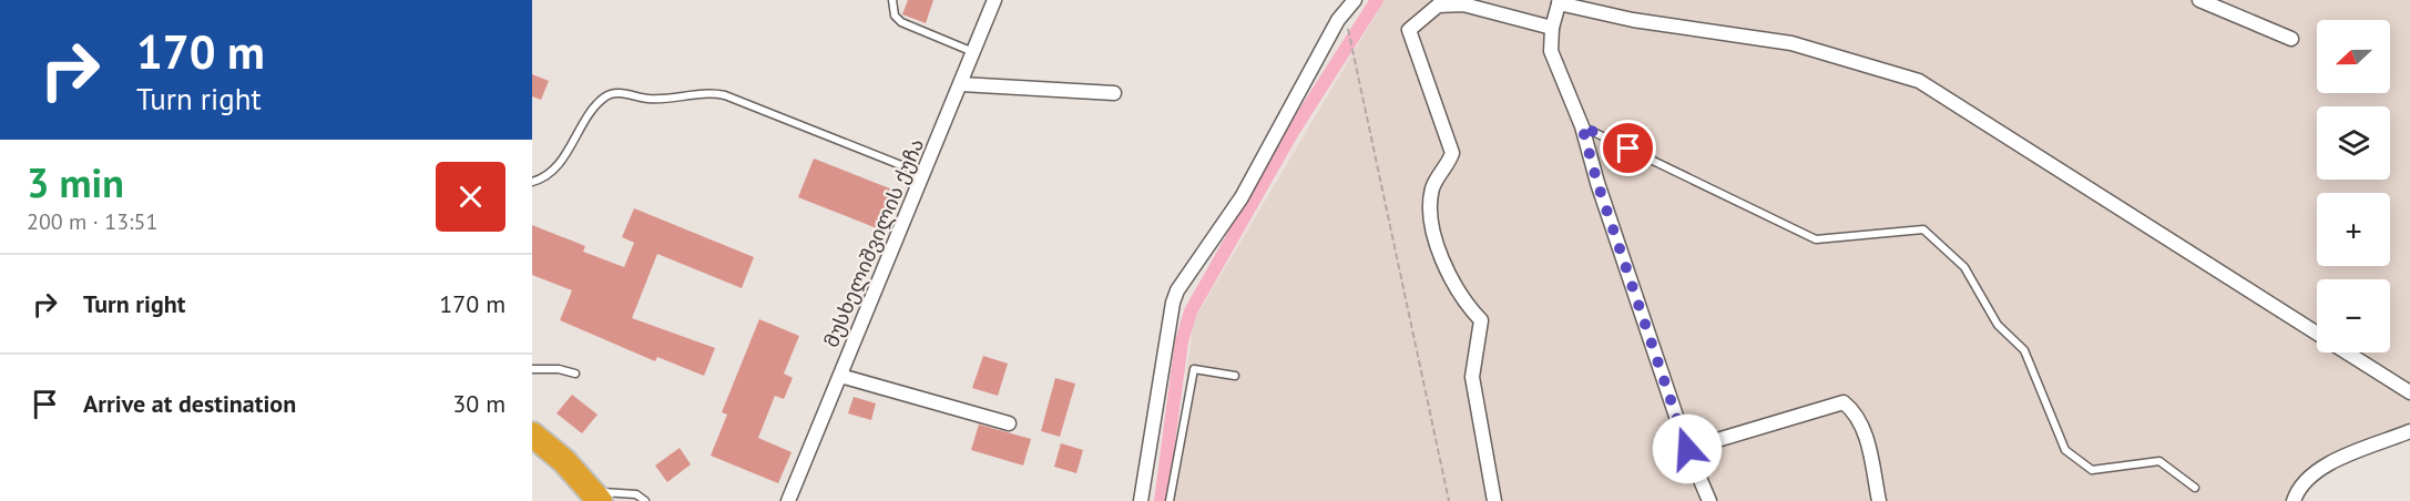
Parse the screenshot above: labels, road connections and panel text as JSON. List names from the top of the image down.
{
  "streets": {
    "street": ["მუსხელიშვილის ქუჩა"]
  },
  "north": "left",
  "page": {
    "turn": ["170 m", "Turn right"],
    "map_buttons": ["+", "−"],
    "heading": ["3 min", "200 m · 13:51"],
    "list": [
      {
        "name": "Turn right",
        "value": "170 m"
      },
      {
        "name": "Arrive at destination",
        "value": "30 m"
      }
    ]
  }
}
